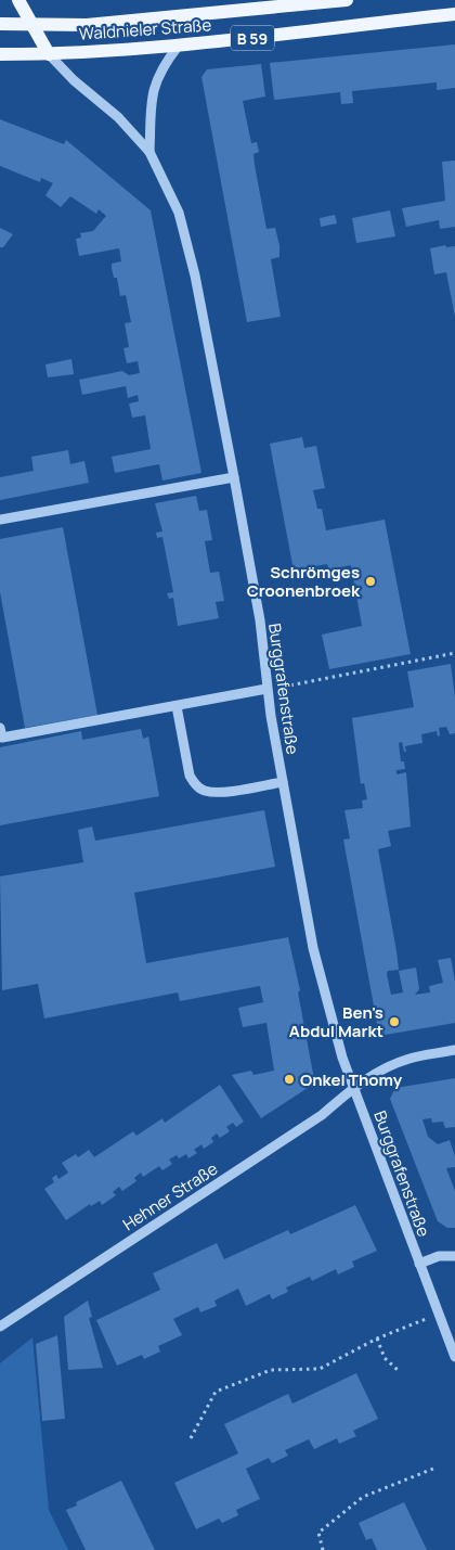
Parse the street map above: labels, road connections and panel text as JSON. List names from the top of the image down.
{
  "streets": {
    "main road": ["Waldnieler Straße", "B 59"],
    "street": ["Burggrafenstraße", "Hehner Straße"]
  },
  "crossings": [
    ["Waldnieler Straße", "Burggrafenstraße"],
    ["Burggrafenstraße", "Hehner Straße"]
  ],
  "places": ["Schrömges Croonenbroek", "Ben's Abdul Markt", "Onkel Thomy"]
}
